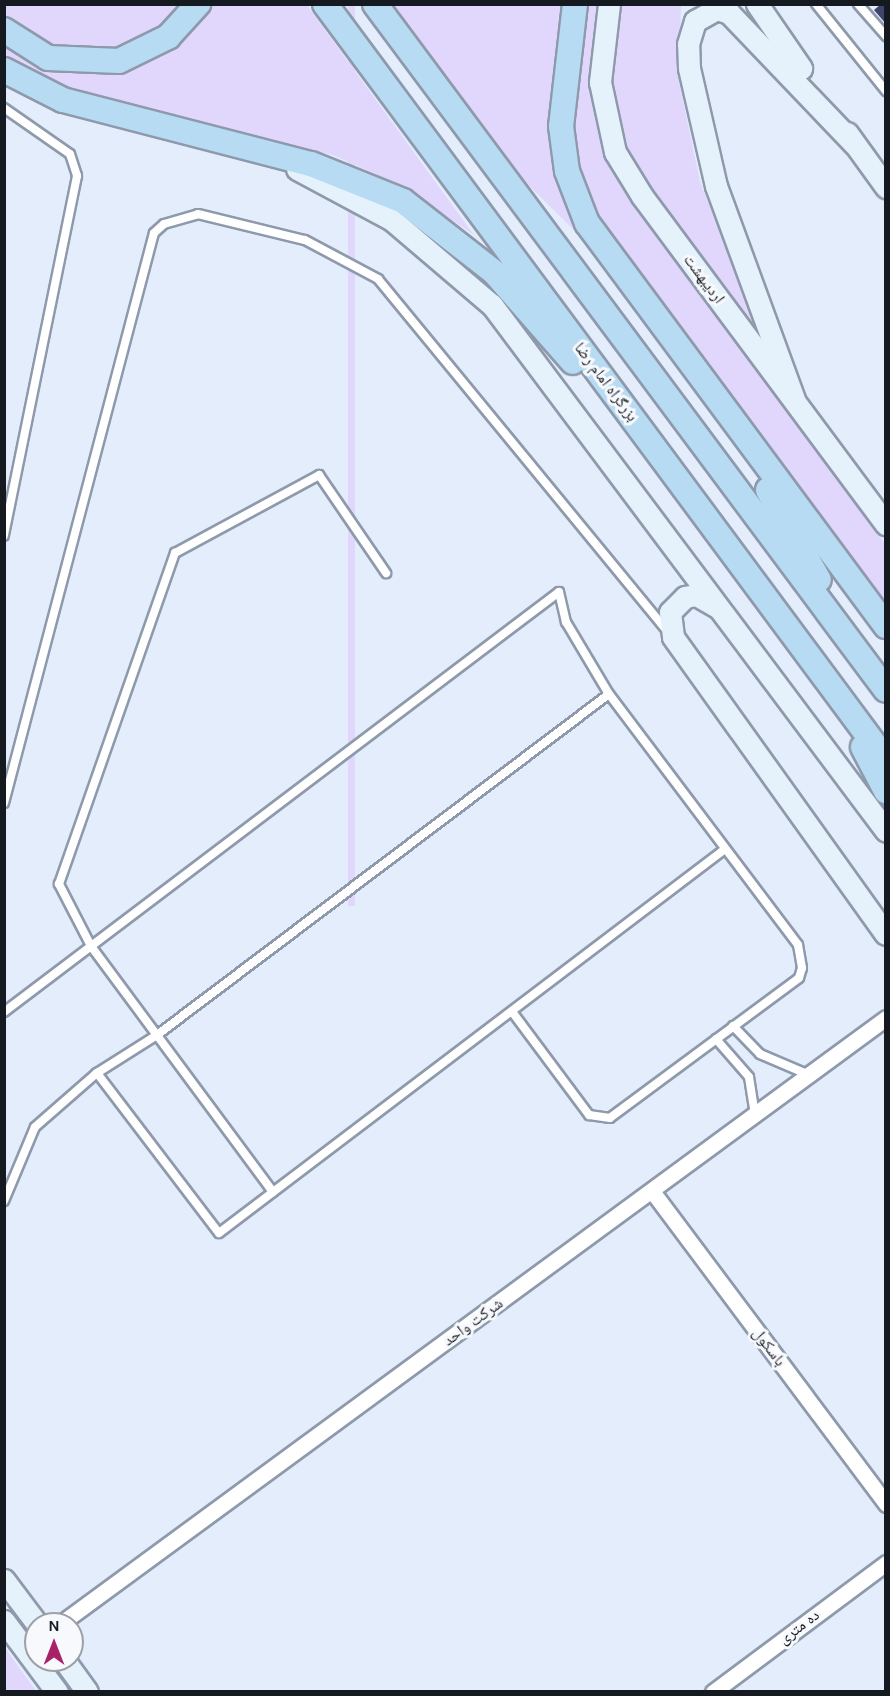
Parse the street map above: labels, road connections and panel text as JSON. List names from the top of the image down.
{
  "streets": {
    "highway": ["بزرگراه امام رضا"],
    "main road": ["اردیبهشت"],
    "street": ["شرکت واحد", "باسکول", "ده متری"]
  },
  "crossings": [
    ["شرکت واحد", "باسکول"]
  ],
  "north": "top"
}
